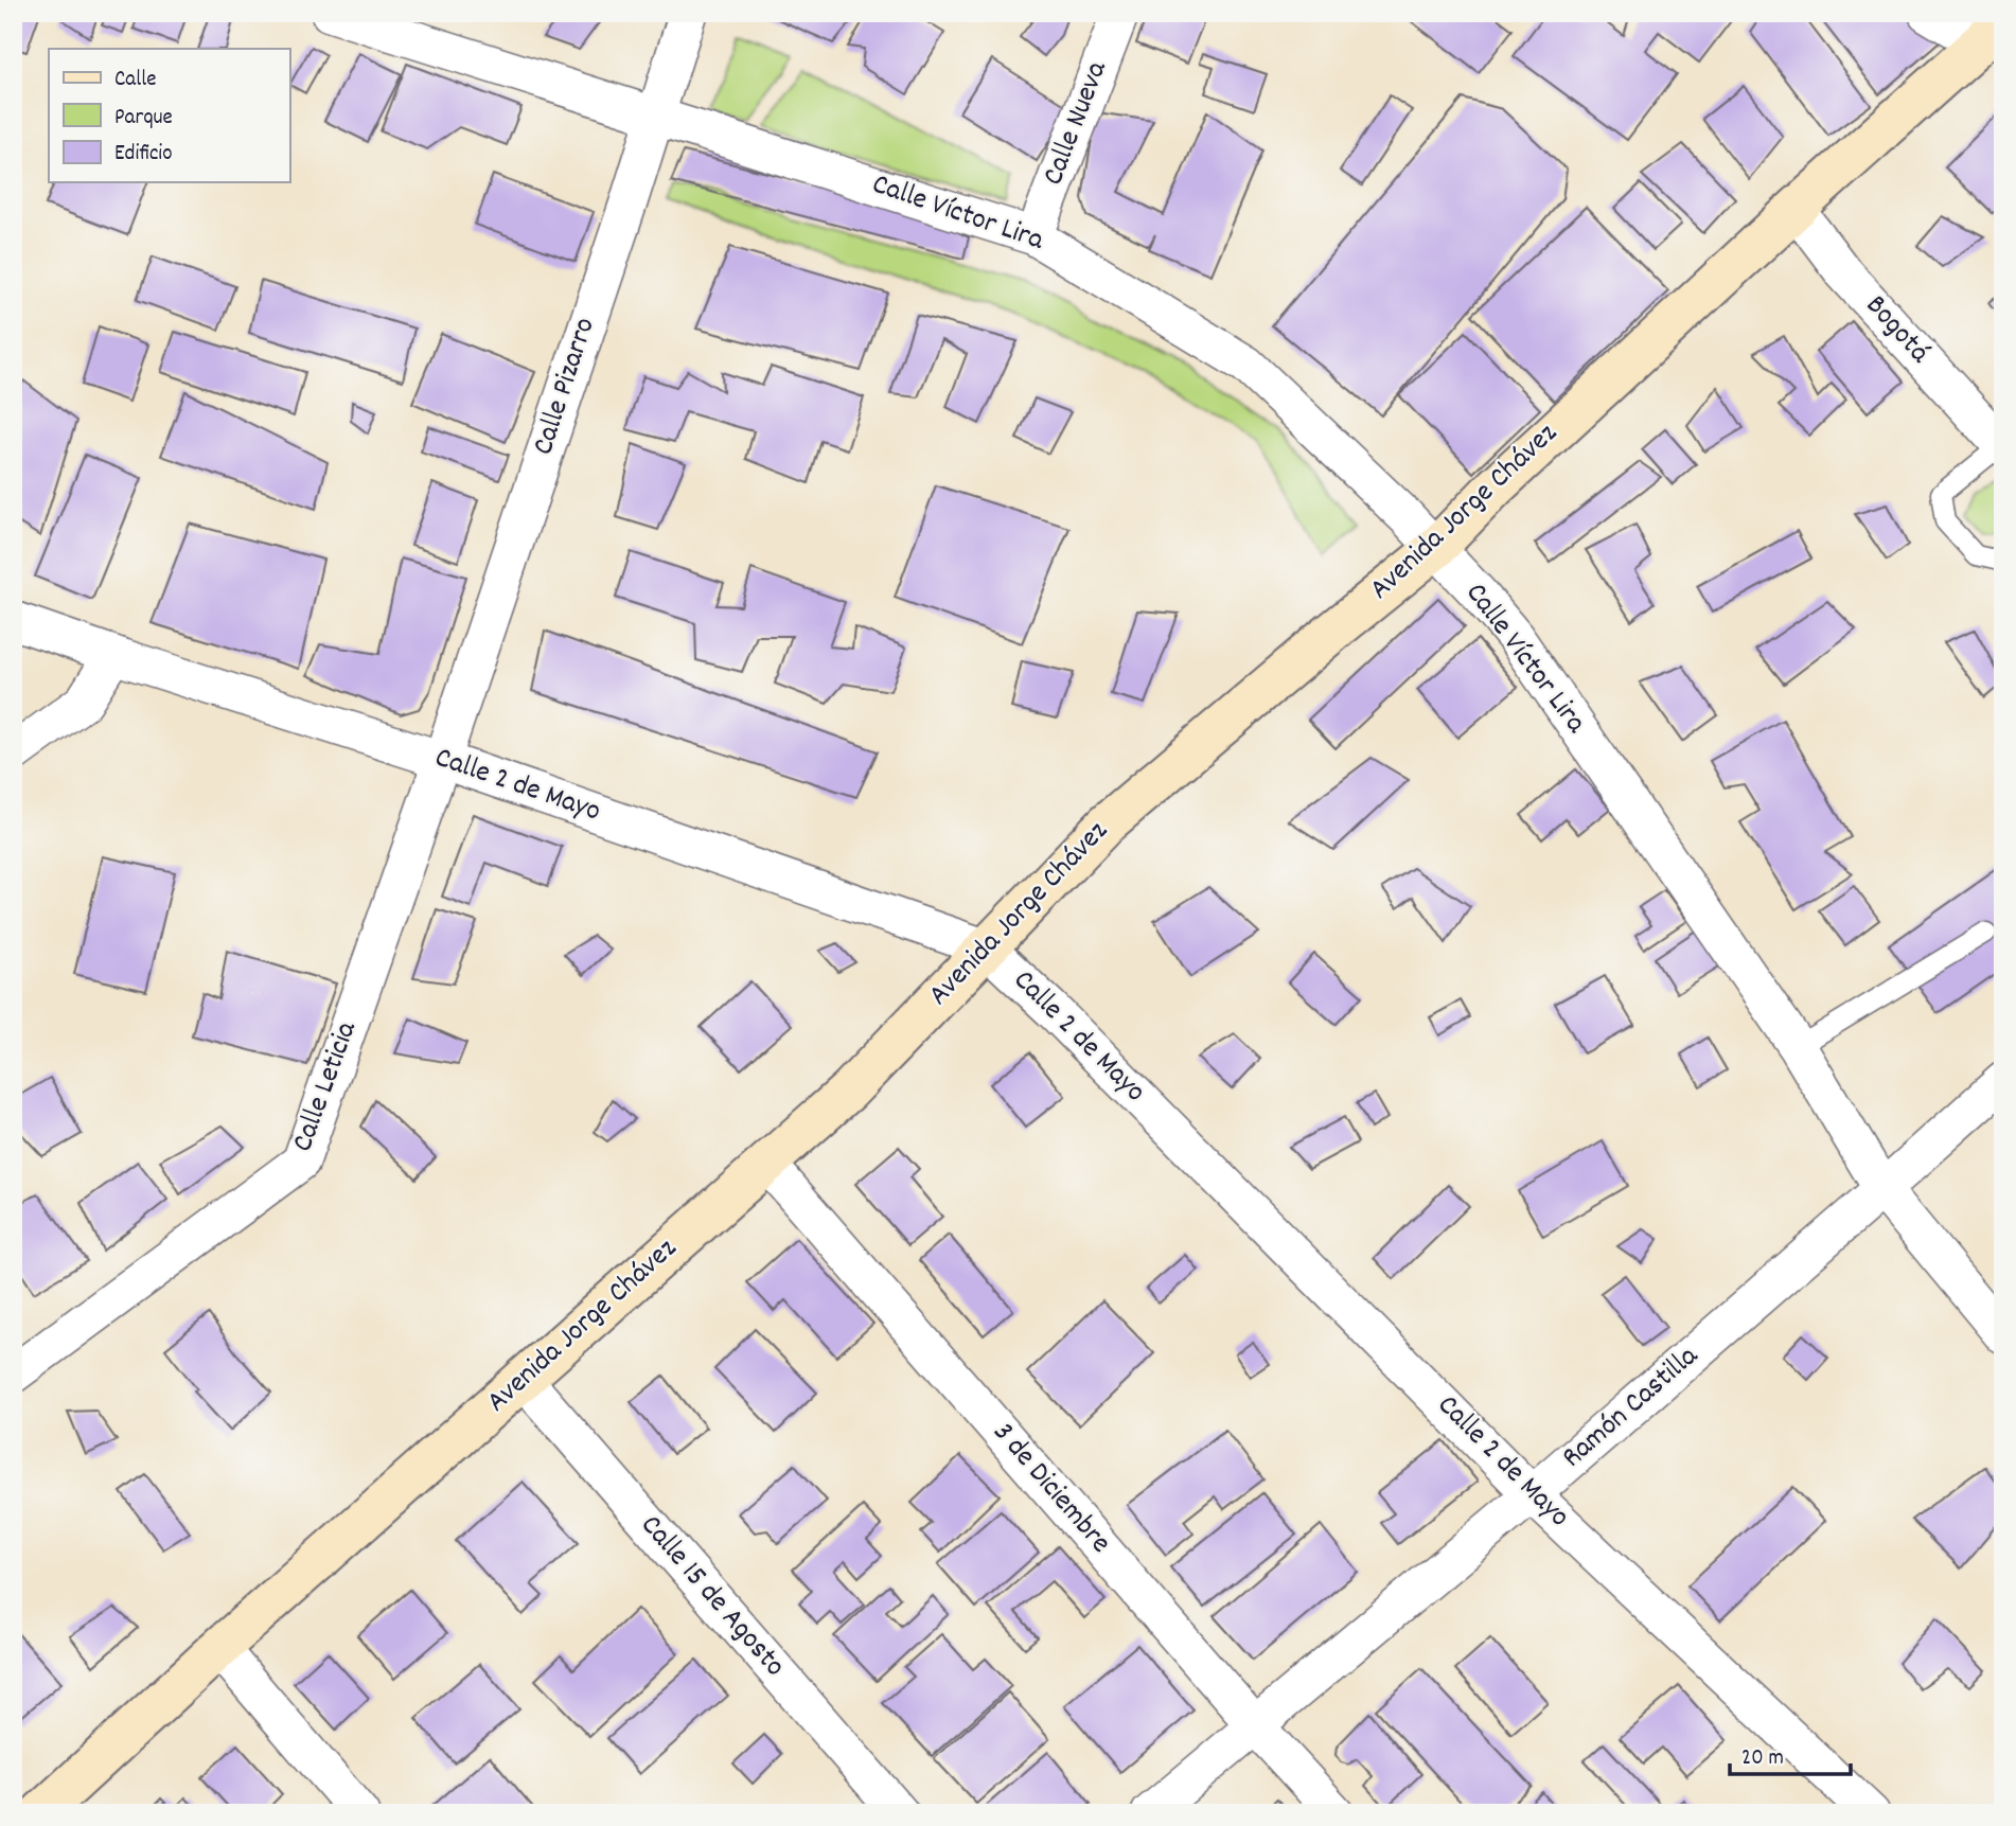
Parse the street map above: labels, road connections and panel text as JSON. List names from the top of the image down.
{
  "streets": {
    "main road": ["Avenida Jorge Chávez"],
    "street": [
      "Calle Nueva",
      "Calle Víctor Lira",
      "Bogotá",
      "Calle Pizarro",
      "Calle 2 de Mayo",
      "Calle Leticia",
      "Ramón Castilla",
      "3 de Diciembre",
      "Calle 15 de Agosto"
    ]
  },
  "crossings": [
    ["Calle Nueva", "Calle Víctor Lira"],
    ["Calle Víctor Lira", "Calle Pizarro"],
    ["Calle Víctor Lira", "Avenida Jorge Chávez"],
    ["Calle Víctor Lira", "Ramón Castilla"],
    ["Bogotá", "Avenida Jorge Chávez"],
    ["Calle Pizarro", "Calle 2 de Mayo"],
    ["Calle Pizarro", "Calle Leticia"],
    ["Avenida Jorge Chávez", "Calle 2 de Mayo"],
    ["Avenida Jorge Chávez", "3 de Diciembre"],
    ["Avenida Jorge Chávez", "Calle 15 de Agosto"],
    ["Calle 2 de Mayo", "Calle Leticia"],
    ["Calle 2 de Mayo", "Ramón Castilla"],
    ["Ramón Castilla", "3 de Diciembre"]
  ],
  "legend": ["Calle", "Parque", "Edificio"],
  "scale_bar": "20 m"
}
